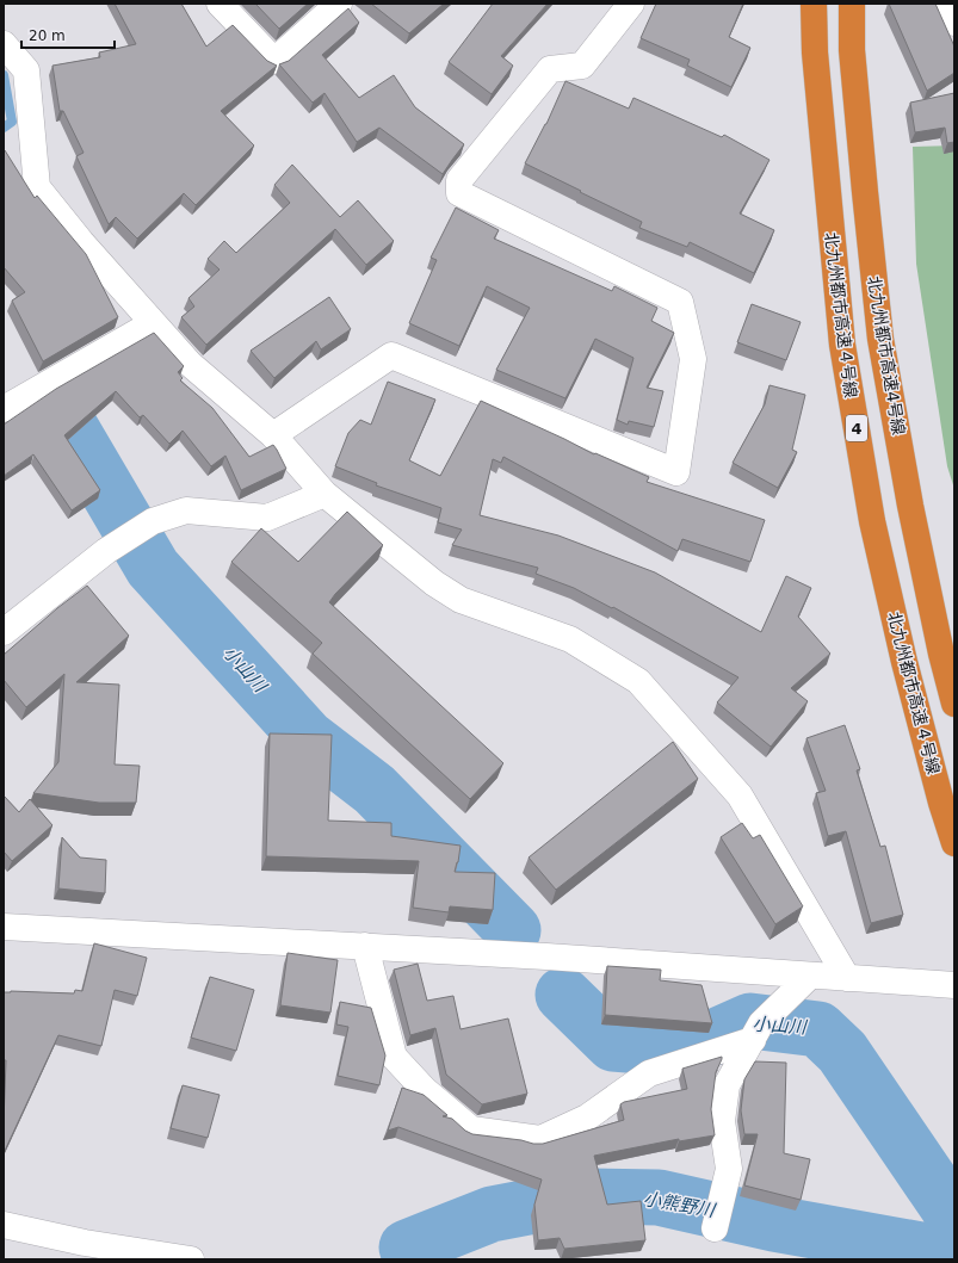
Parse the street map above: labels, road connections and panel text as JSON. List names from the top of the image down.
{
  "streets": {
    "highway": ["北九州都市高速４号線", "北九州都市高速4号線", "4"]
  },
  "water": ["小山川", "小熊野川"],
  "scale_bar": "20 m"
}
